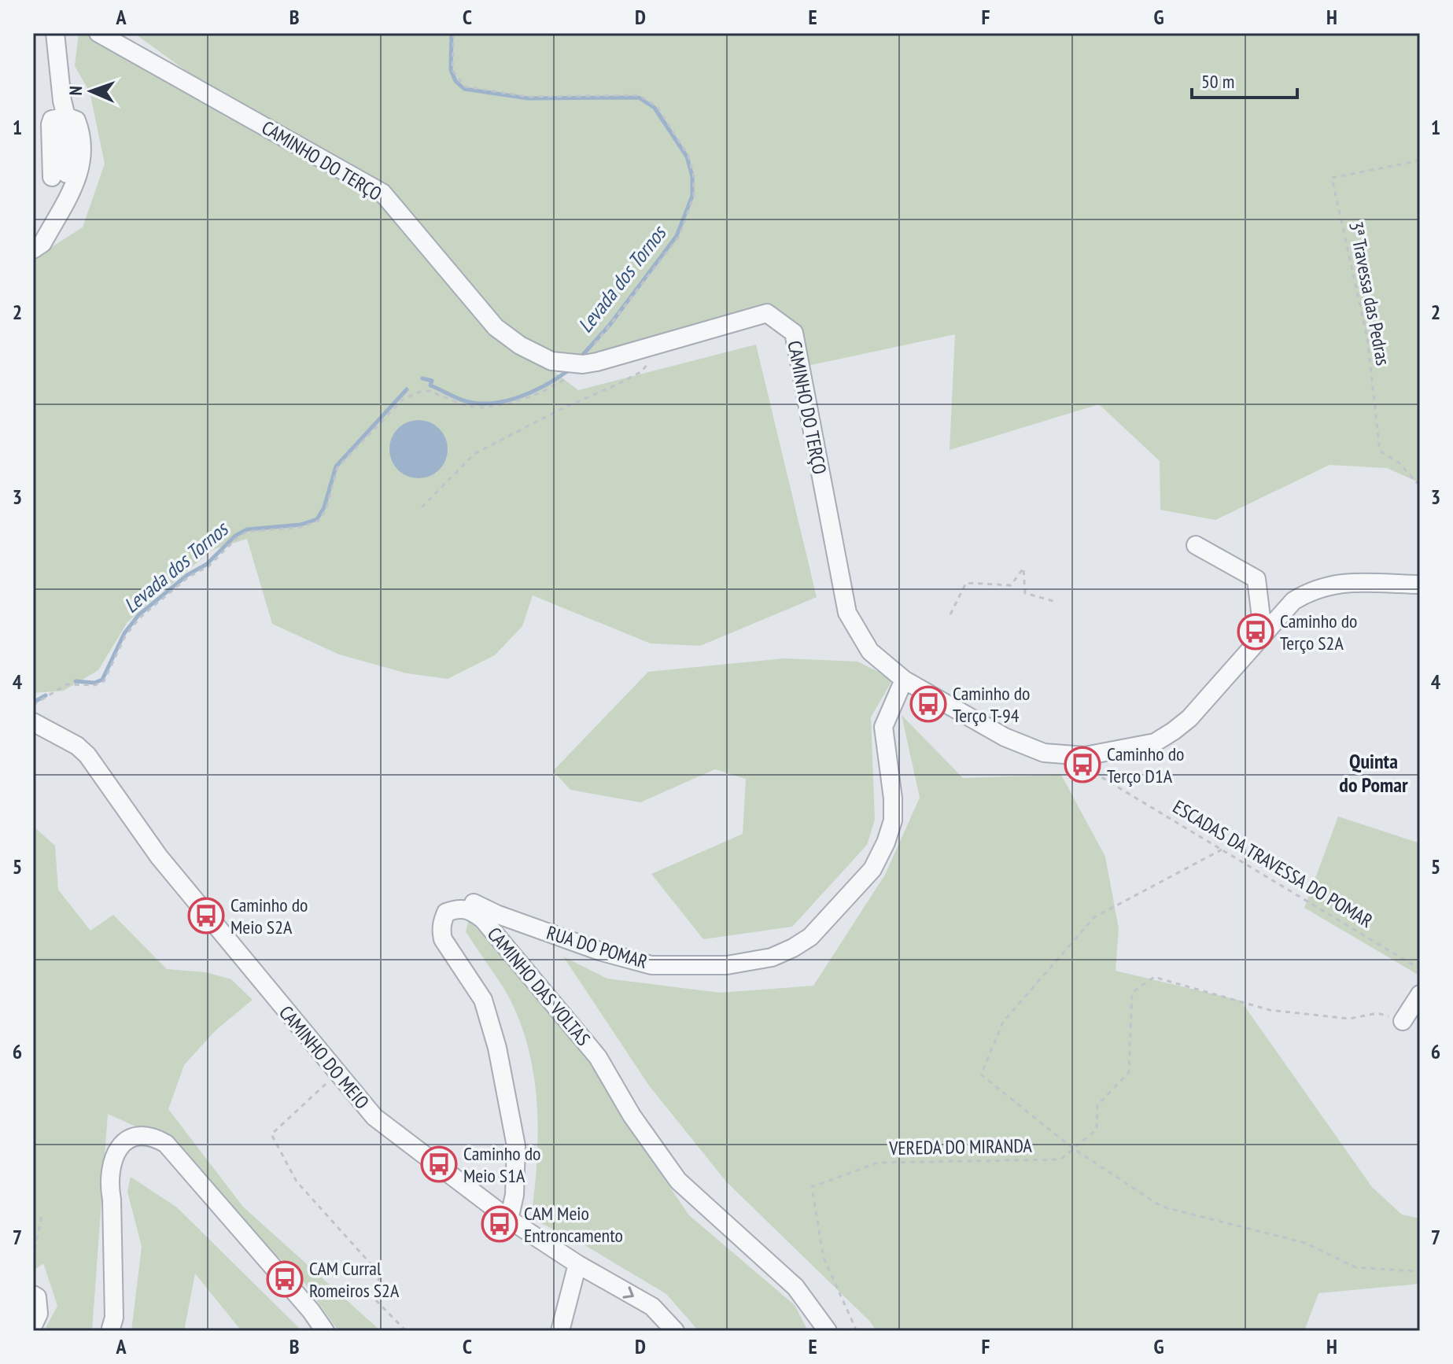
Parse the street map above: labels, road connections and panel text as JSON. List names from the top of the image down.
{
  "streets": {
    "street": [
      "CAMINHO DO TERÇO",
      "RUA DO POMAR",
      "CAMINHO DAS VOLTAS",
      "CAMINHO DO MEIO"
    ],
    "path": ["3ª Travessa das Pedras", "ESCADAS DA TRAVESSA DO POMAR", "VEREDA DO MIRANDA"]
  },
  "crossings": [
    ["CAMINHO DO TERÇO", "ESCADAS DA TRAVESSA DO POMAR"],
    ["CAMINHO DO TERÇO", "RUA DO POMAR"],
    ["ESCADAS DA TRAVESSA DO POMAR", "VEREDA DO MIRANDA"],
    ["RUA DO POMAR", "CAMINHO DAS VOLTAS"]
  ],
  "districts": ["Quinta do Pomar"],
  "water": ["Levada dos Tornos"],
  "places": {
    "bus stop": [
      "Caminho do Terço S2A",
      "Caminho do Terço T-94",
      "Caminho do Terço D1A",
      "Caminho do Meio S2A",
      "Caminho do Meio S1A",
      "CAM Meio Entroncamento",
      "CAM Curral Romeiros S2A"
    ]
  },
  "scale_bar": "50 m",
  "north": "left",
  "grid": {
    "columns": [
      "A",
      "B",
      "C",
      "D",
      "E",
      "F",
      "G",
      "H"
    ],
    "rows": [
      "1",
      "2",
      "3",
      "4",
      "5",
      "6",
      "7"
    ]
  }
}
